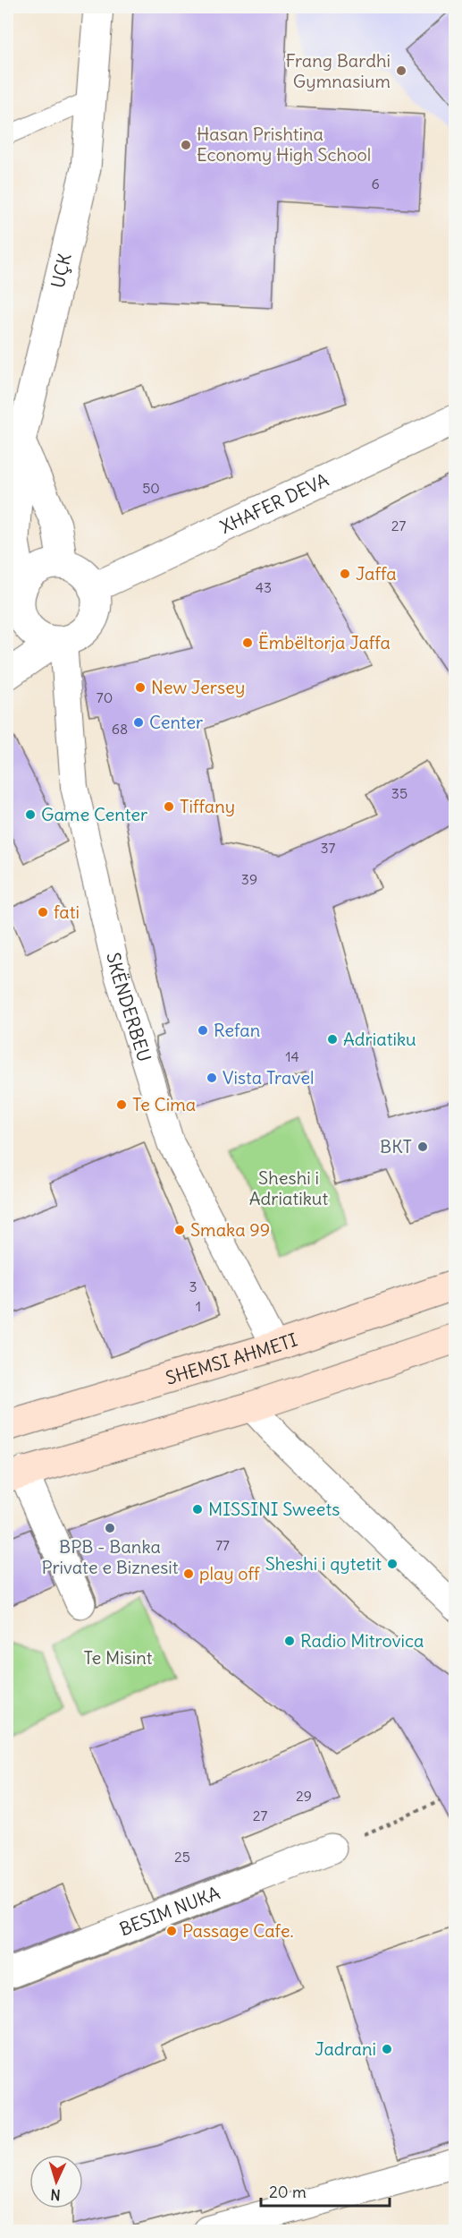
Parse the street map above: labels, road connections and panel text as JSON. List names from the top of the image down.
{
  "streets": {
    "main road": ["SHEMSI AHMETI"],
    "street": [
      "UÇK",
      "XHAFER DEVA",
      "SKËNDERBEU",
      "BESIM NUKA"
    ]
  },
  "crossings": [
    ["UÇK", "XHAFER DEVA"],
    ["UÇK", "SKËNDERBEU"],
    ["XHAFER DEVA", "SKËNDERBEU"],
    ["SKËNDERBEU", "SHEMSI AHMETI"]
  ],
  "parks": ["Sheshi i Adriatikut", "Te Misint"],
  "places": [
    "Frang Bardhi Gymnasium",
    "Hasan Prishtina Economy High School",
    "Jaffa",
    "Ëmbëltorja Jaffa",
    "New Jersey",
    "Center",
    "Tiffany",
    "Game Center",
    "fati",
    "Refan",
    "Adriatiku",
    "Vista Travel",
    "Te Cima",
    "BKT",
    "Smaka 99",
    "MISSINI Sweets",
    "BPB - Banka Private e Biznesit",
    "Sheshi i qytetit",
    "play off",
    "Radio Mitrovica",
    "Passage Cafe.",
    "Jadrani"
  ],
  "house_numbers": [
    "6",
    "50",
    "27",
    "43",
    "70",
    "68",
    "35",
    "37",
    "39",
    "14",
    "3",
    "1",
    "77",
    "29",
    "27",
    "25"
  ],
  "scale_bar": "20 m",
  "north": "bottom"
}
